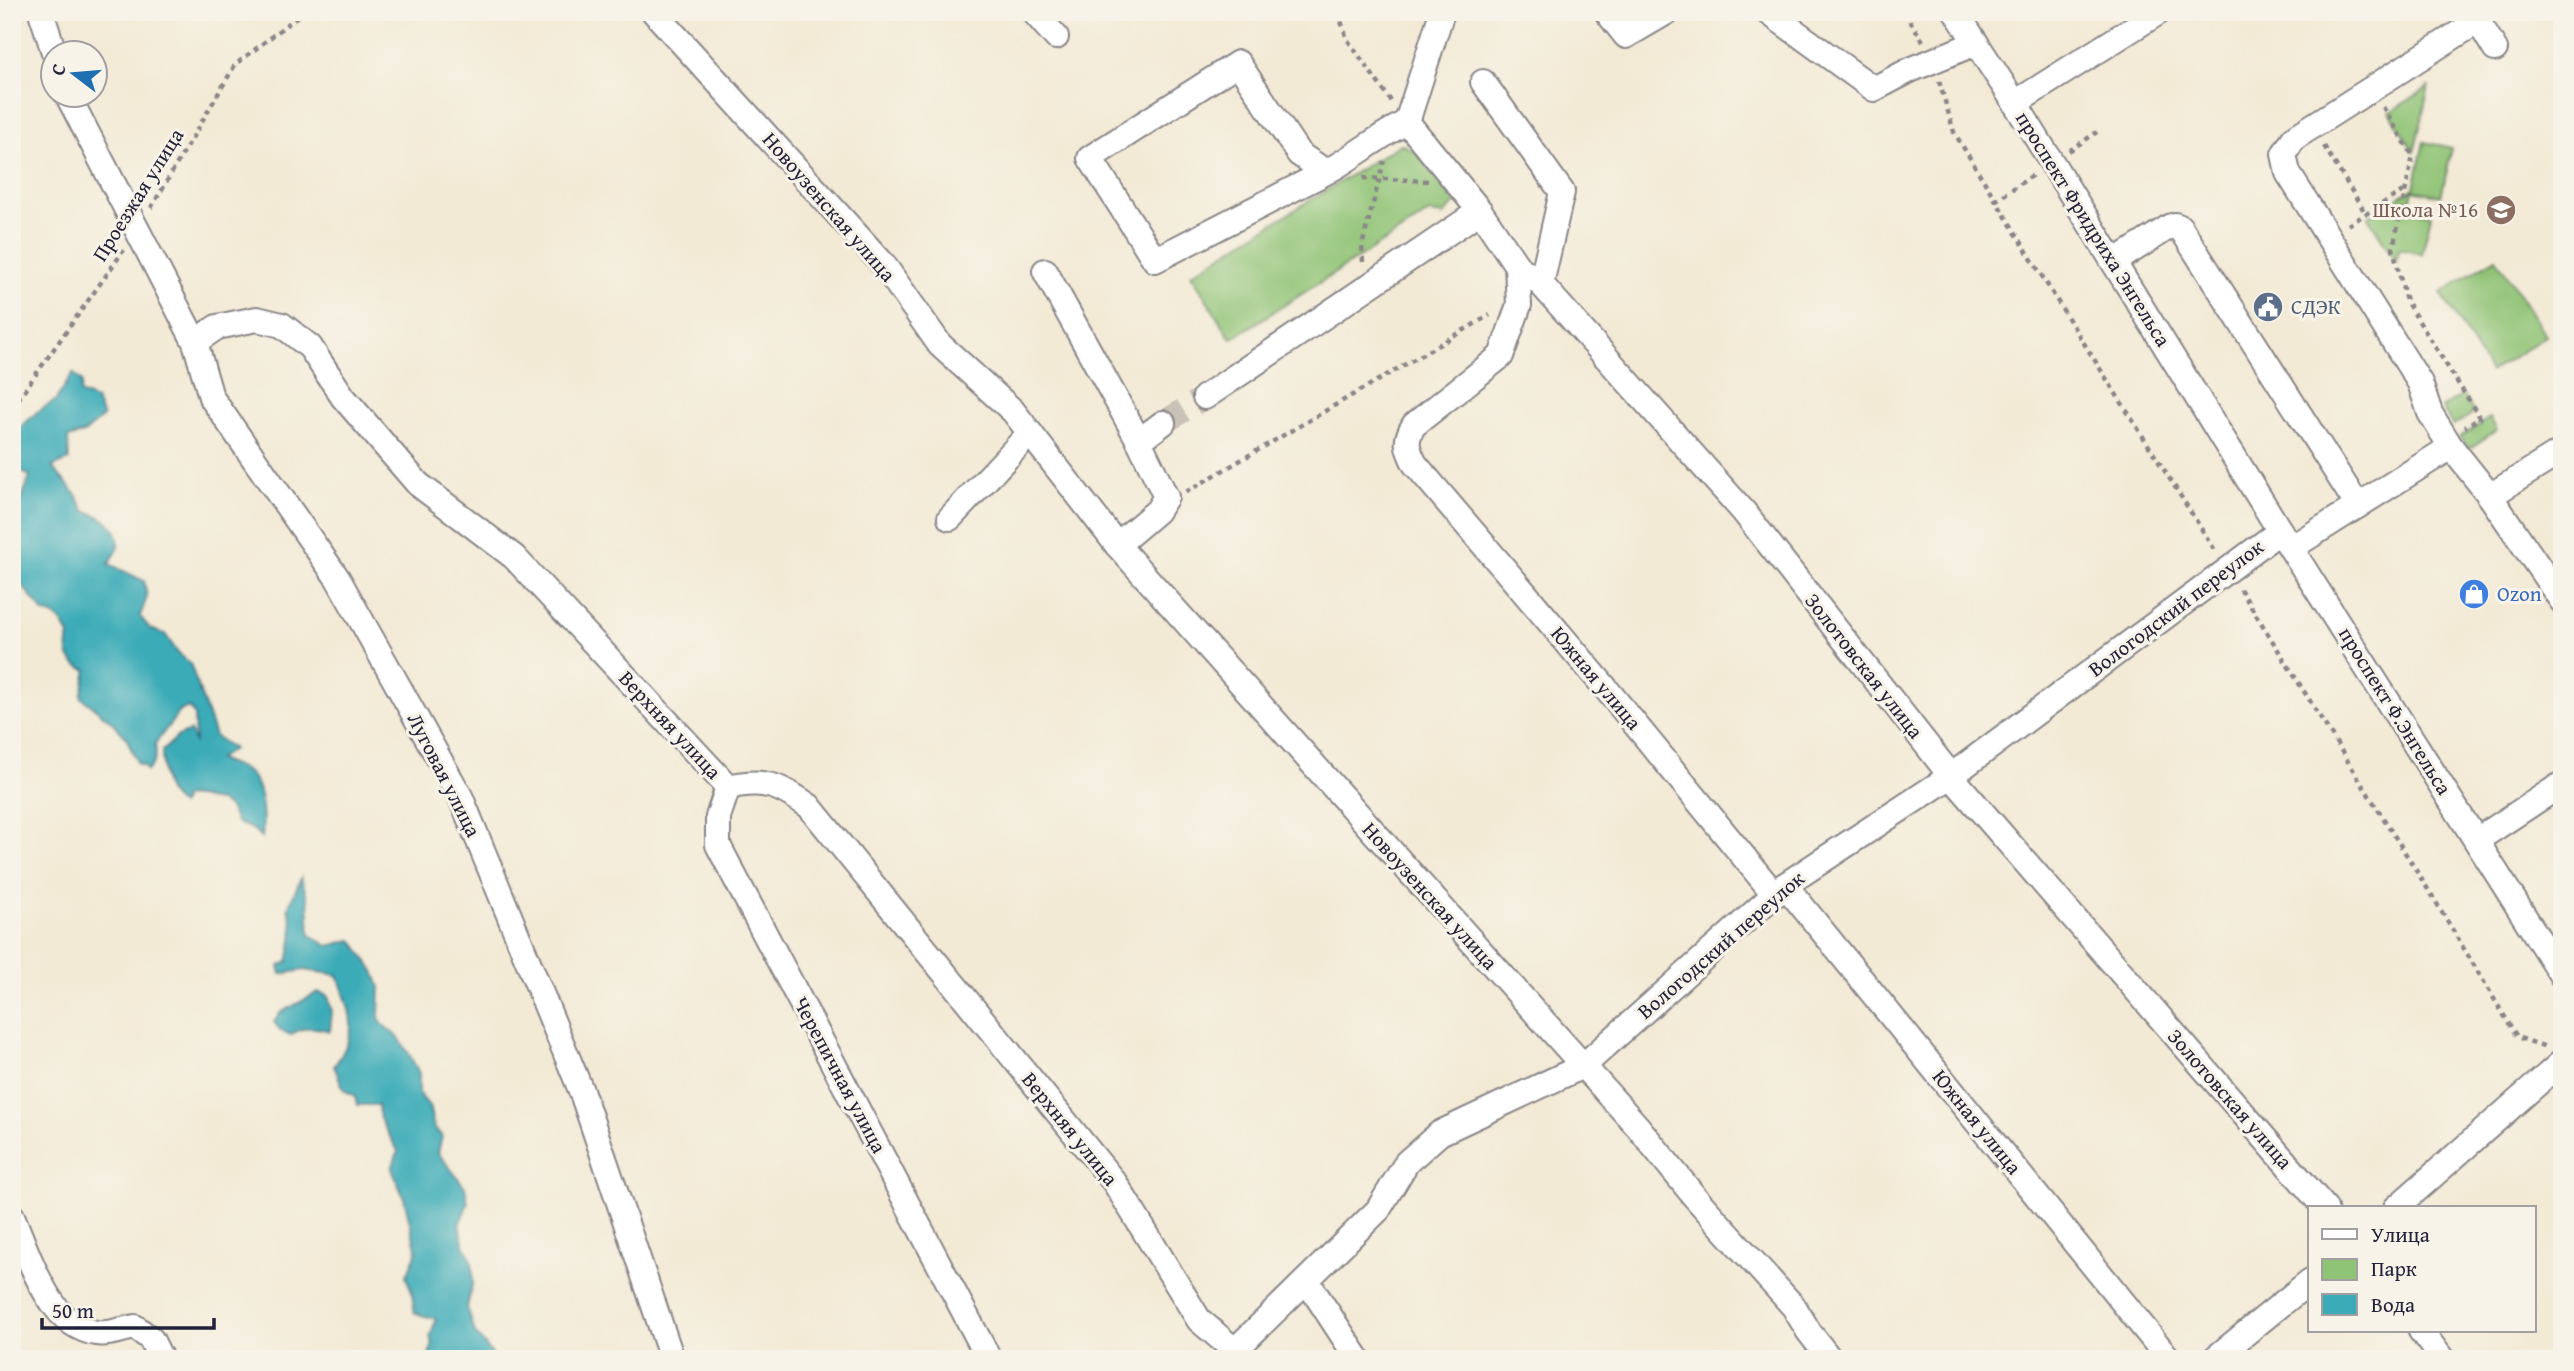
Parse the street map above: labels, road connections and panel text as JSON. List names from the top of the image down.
{
  "streets": {
    "street": [
      "Новоузенская улица",
      "проспект Фридриха Энгельса",
      "Вологодский переулок",
      "Золотовская улица",
      "Южная улица",
      "проспект Ф.Энгельса",
      "Верхняя улица",
      "Луговая улица",
      "Черепичная улица"
    ],
    "path": ["Проезжая улица"]
  },
  "crossings": [
    ["Проезжая улица", "Луговая улица"],
    ["Новоузенская улица", "Вологодский переулок"],
    ["проспект Фридриха Энгельса", "проспект Ф.Энгельса"],
    ["Вологодский переулок", "Золотовская улица"],
    ["Вологодский переулок", "Южная улица"],
    ["Вологодский переулок", "проспект Ф.Энгельса"],
    ["Вологодский переулок", "Верхняя улица"],
    ["Верхняя улица", "Луговая улица"],
    ["Верхняя улица", "Черепичная улица"]
  ],
  "places": {
    "school or university": ["Школа №16"],
    "public building": ["СДЭК"],
    "shop": ["Ozon"]
  },
  "legend": ["Улица", "Парк", "Вода"],
  "scale_bar": "50 m",
  "north": "left"
}
